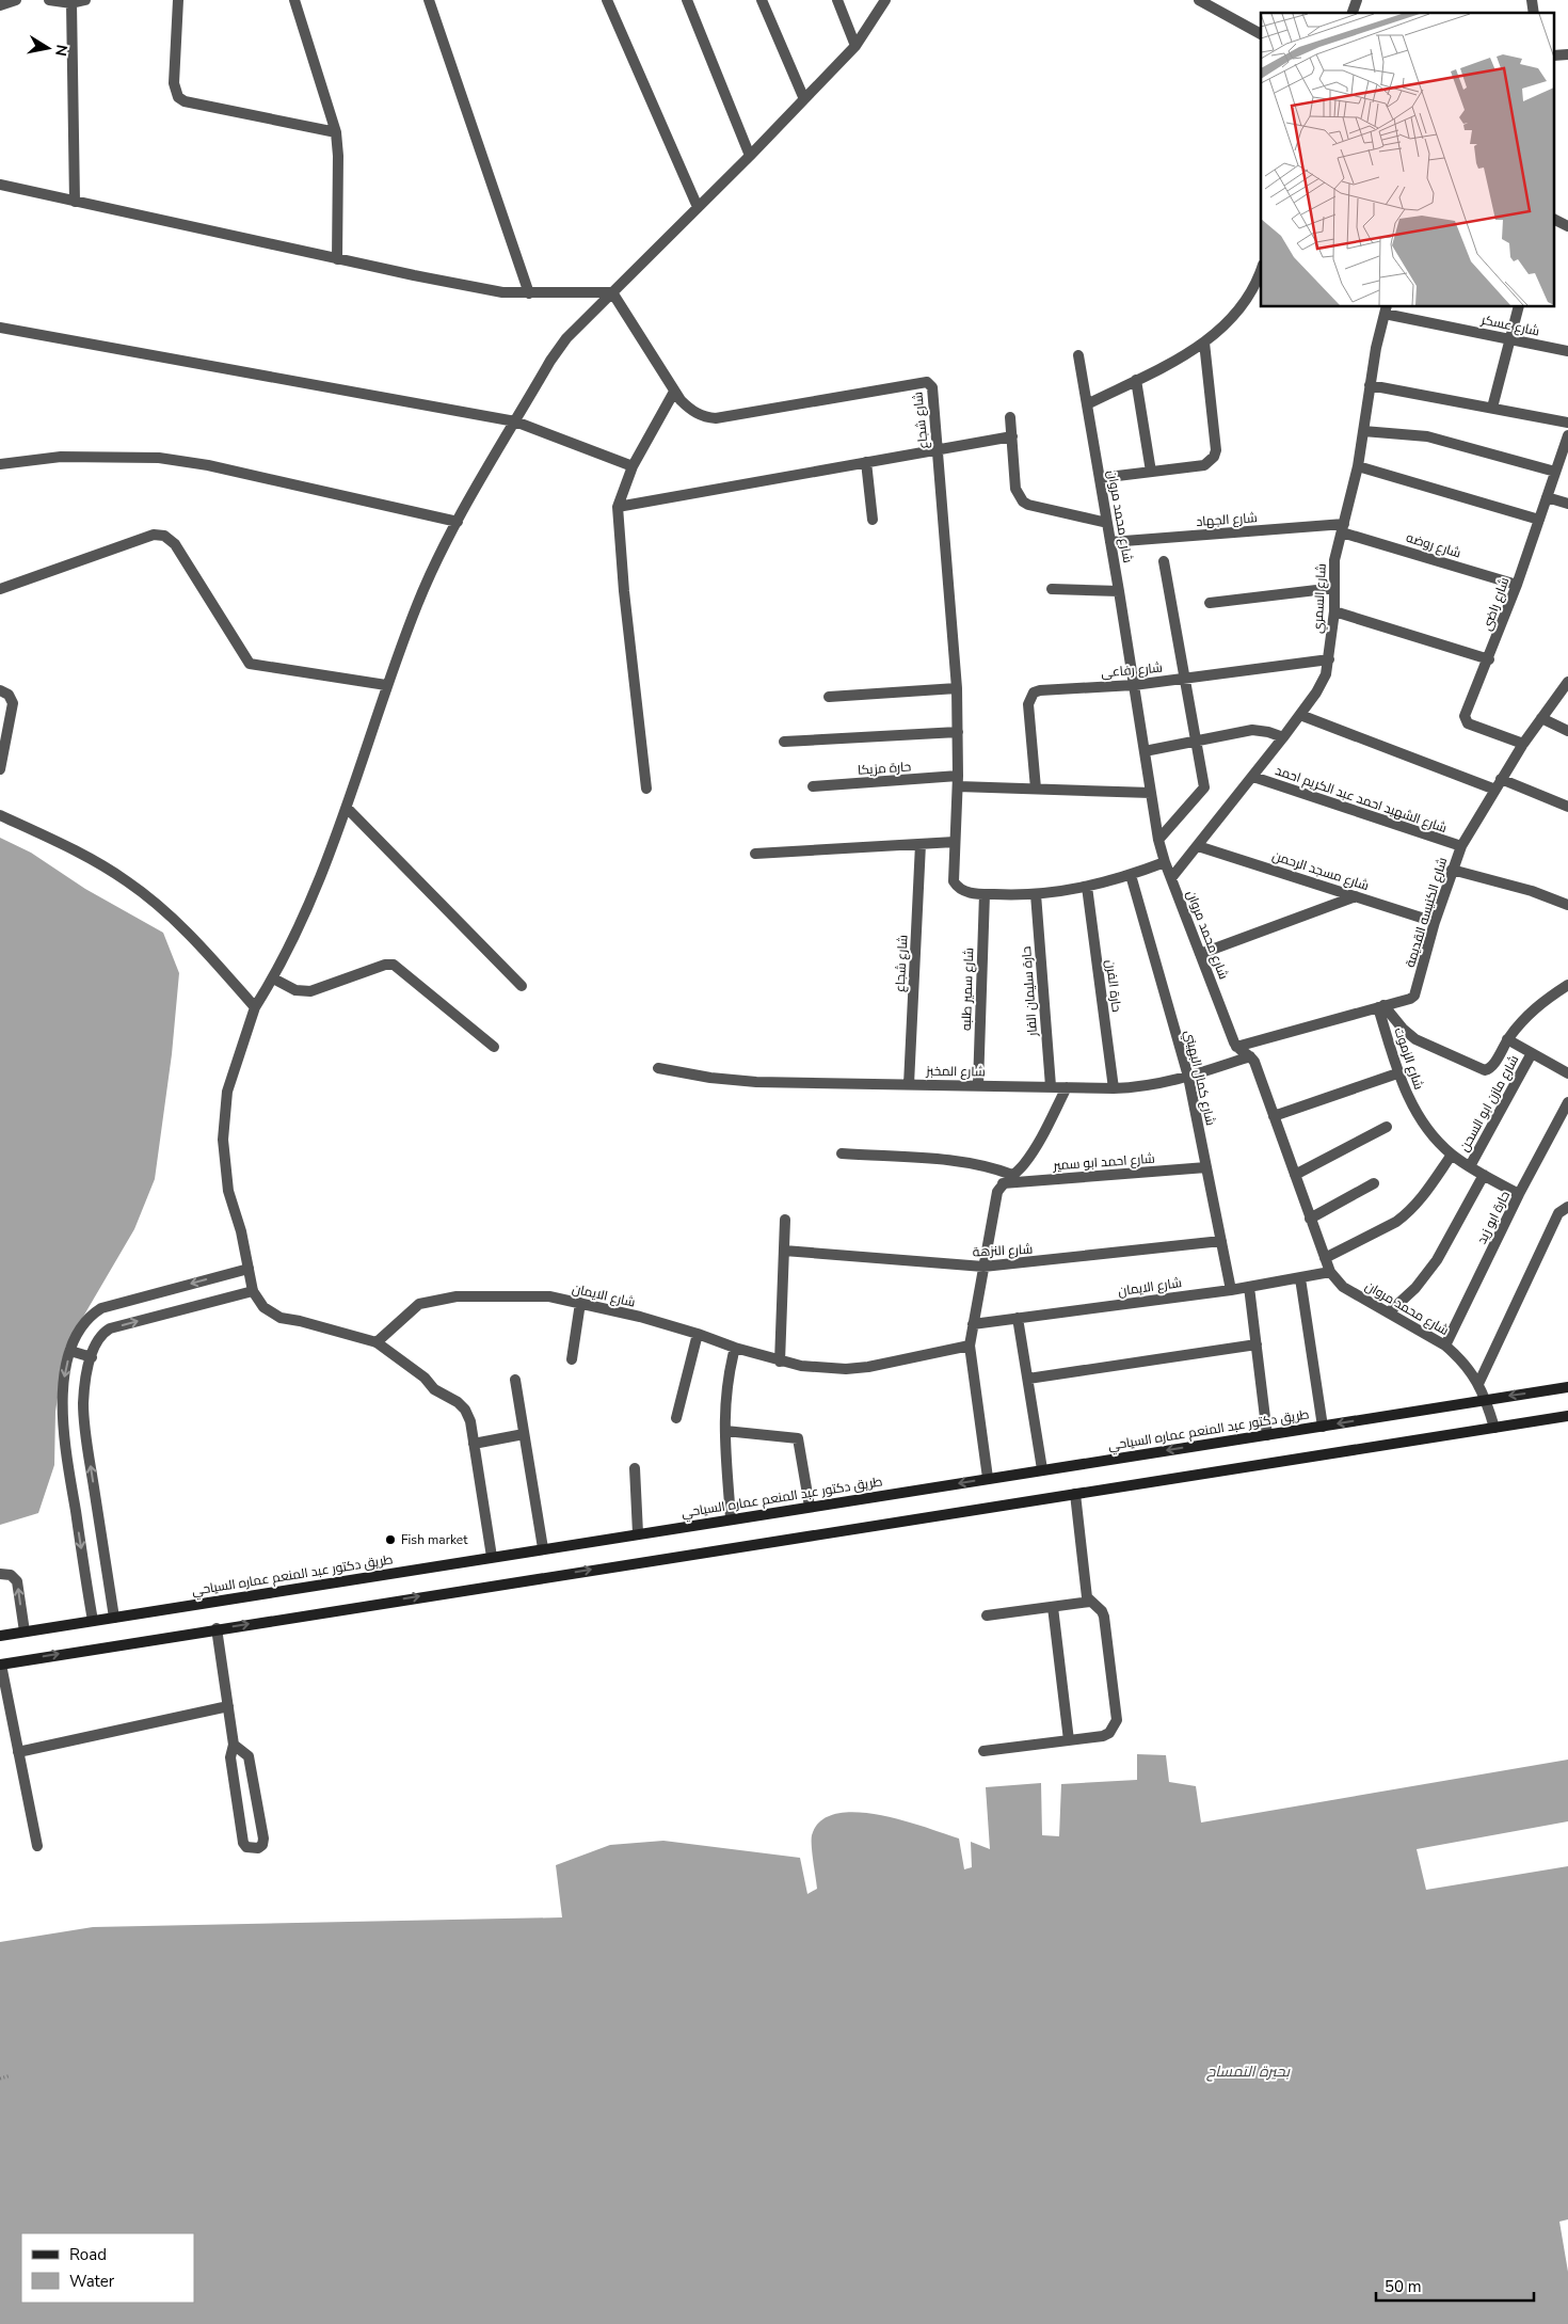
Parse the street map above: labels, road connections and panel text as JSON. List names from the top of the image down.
{
  "streets": {
    "main road": ["طريق دكتور عبد المنعم عماره السياحي"],
    "street": [
      "شارع عسكر",
      "شارع شجاع",
      "شارع محمد مروان",
      "شارع الجهاد",
      "شارع روضه",
      "شارع السمري",
      "شارع راضى",
      "شارع رفاعى",
      "حارة مزيكا",
      "شارع الشهيد احمد عبد الكريم احمد",
      "شارع مسجد الرحمن",
      "شارع الكنيسه القديمة",
      "حارة الفرن",
      "شارع سمير طلبه",
      "حارة سليمان الفار",
      "شارع الزموت",
      "شارع المخبز",
      "شارع كمال البهيني",
      "شارع مازن ابو السحن",
      "شارع احمد ابو سمير",
      "حارة ابو زيد",
      "شارع النزهة",
      "شارع الايمان"
    ]
  },
  "crossings": [
    ["شارع عسكر", "شارع السمري"],
    ["شارع شجاع", "شارع محمد مروان"],
    ["شارع شجاع", "حارة مزيكا"],
    ["شارع شجاع", "حارة الفرن"],
    ["شارع شجاع", "شارع سمير طلبه"],
    ["شارع شجاع", "حارة سليمان الفار"],
    ["شارع شجاع", "شارع المخبز"],
    ["شارع شجاع", "شارع كمال البهيني"],
    ["شارع محمد مروان", "شارع الجهاد"],
    ["شارع محمد مروان", "شارع السمري"],
    ["شارع محمد مروان", "شارع رفاعى"],
    ["شارع محمد مروان", "حارة مزيكا"],
    ["شارع محمد مروان", "شارع الكنيسه القديمة"],
    ["شارع محمد مروان", "شارع المخبز"],
    ["شارع محمد مروان", "حارة ابو زيد"],
    ["شارع محمد مروان", "شارع الايمان"],
    ["شارع محمد مروان", "طريق دكتور عبد المنعم عماره السياحي"],
    ["شارع الجهاد", "شارع روضه"],
    ["شارع الجهاد", "شارع السمري"],
    ["شارع روضه", "شارع السمري"],
    ["شارع روضه", "شارع راضى"],
    ["شارع السمري", "شارع رفاعى"],
    ["شارع السمري", "شارع الشهيد احمد عبد الكريم احمد"],
    ["شارع السمري", "شارع مسجد الرحمن"],
    ["شارع راضى", "شارع الكنيسه القديمة"],
    ["شارع رفاعى", "حارة مزيكا"],
    ["شارع الشهيد احمد عبد الكريم احمد", "شارع الكنيسه القديمة"],
    ["شارع مسجد الرحمن", "شارع الكنيسه القديمة"],
    ["شارع الكنيسه القديمة", "شارع الزموت"],
    ["حارة الفرن", "شارع المخبز"],
    ["شارع سمير طلبه", "شارع المخبز"],
    ["حارة سليمان الفار", "شارع المخبز"],
    ["شارع الزموت", "شارع مازن ابو السحن"],
    ["شارع الزموت", "حارة ابو زيد"],
    ["شارع المخبز", "شارع كمال البهيني"],
    ["شارع كمال البهيني", "شارع احمد ابو سمير"],
    ["شارع كمال البهيني", "شارع النزهة"],
    ["شارع كمال البهيني", "شارع الايمان"]
  ],
  "water": ["بحيرة التمساح"],
  "places": ["Fish market"],
  "legend": ["Road", "Water"],
  "scale_bar": "50 m",
  "north": "right"
}
